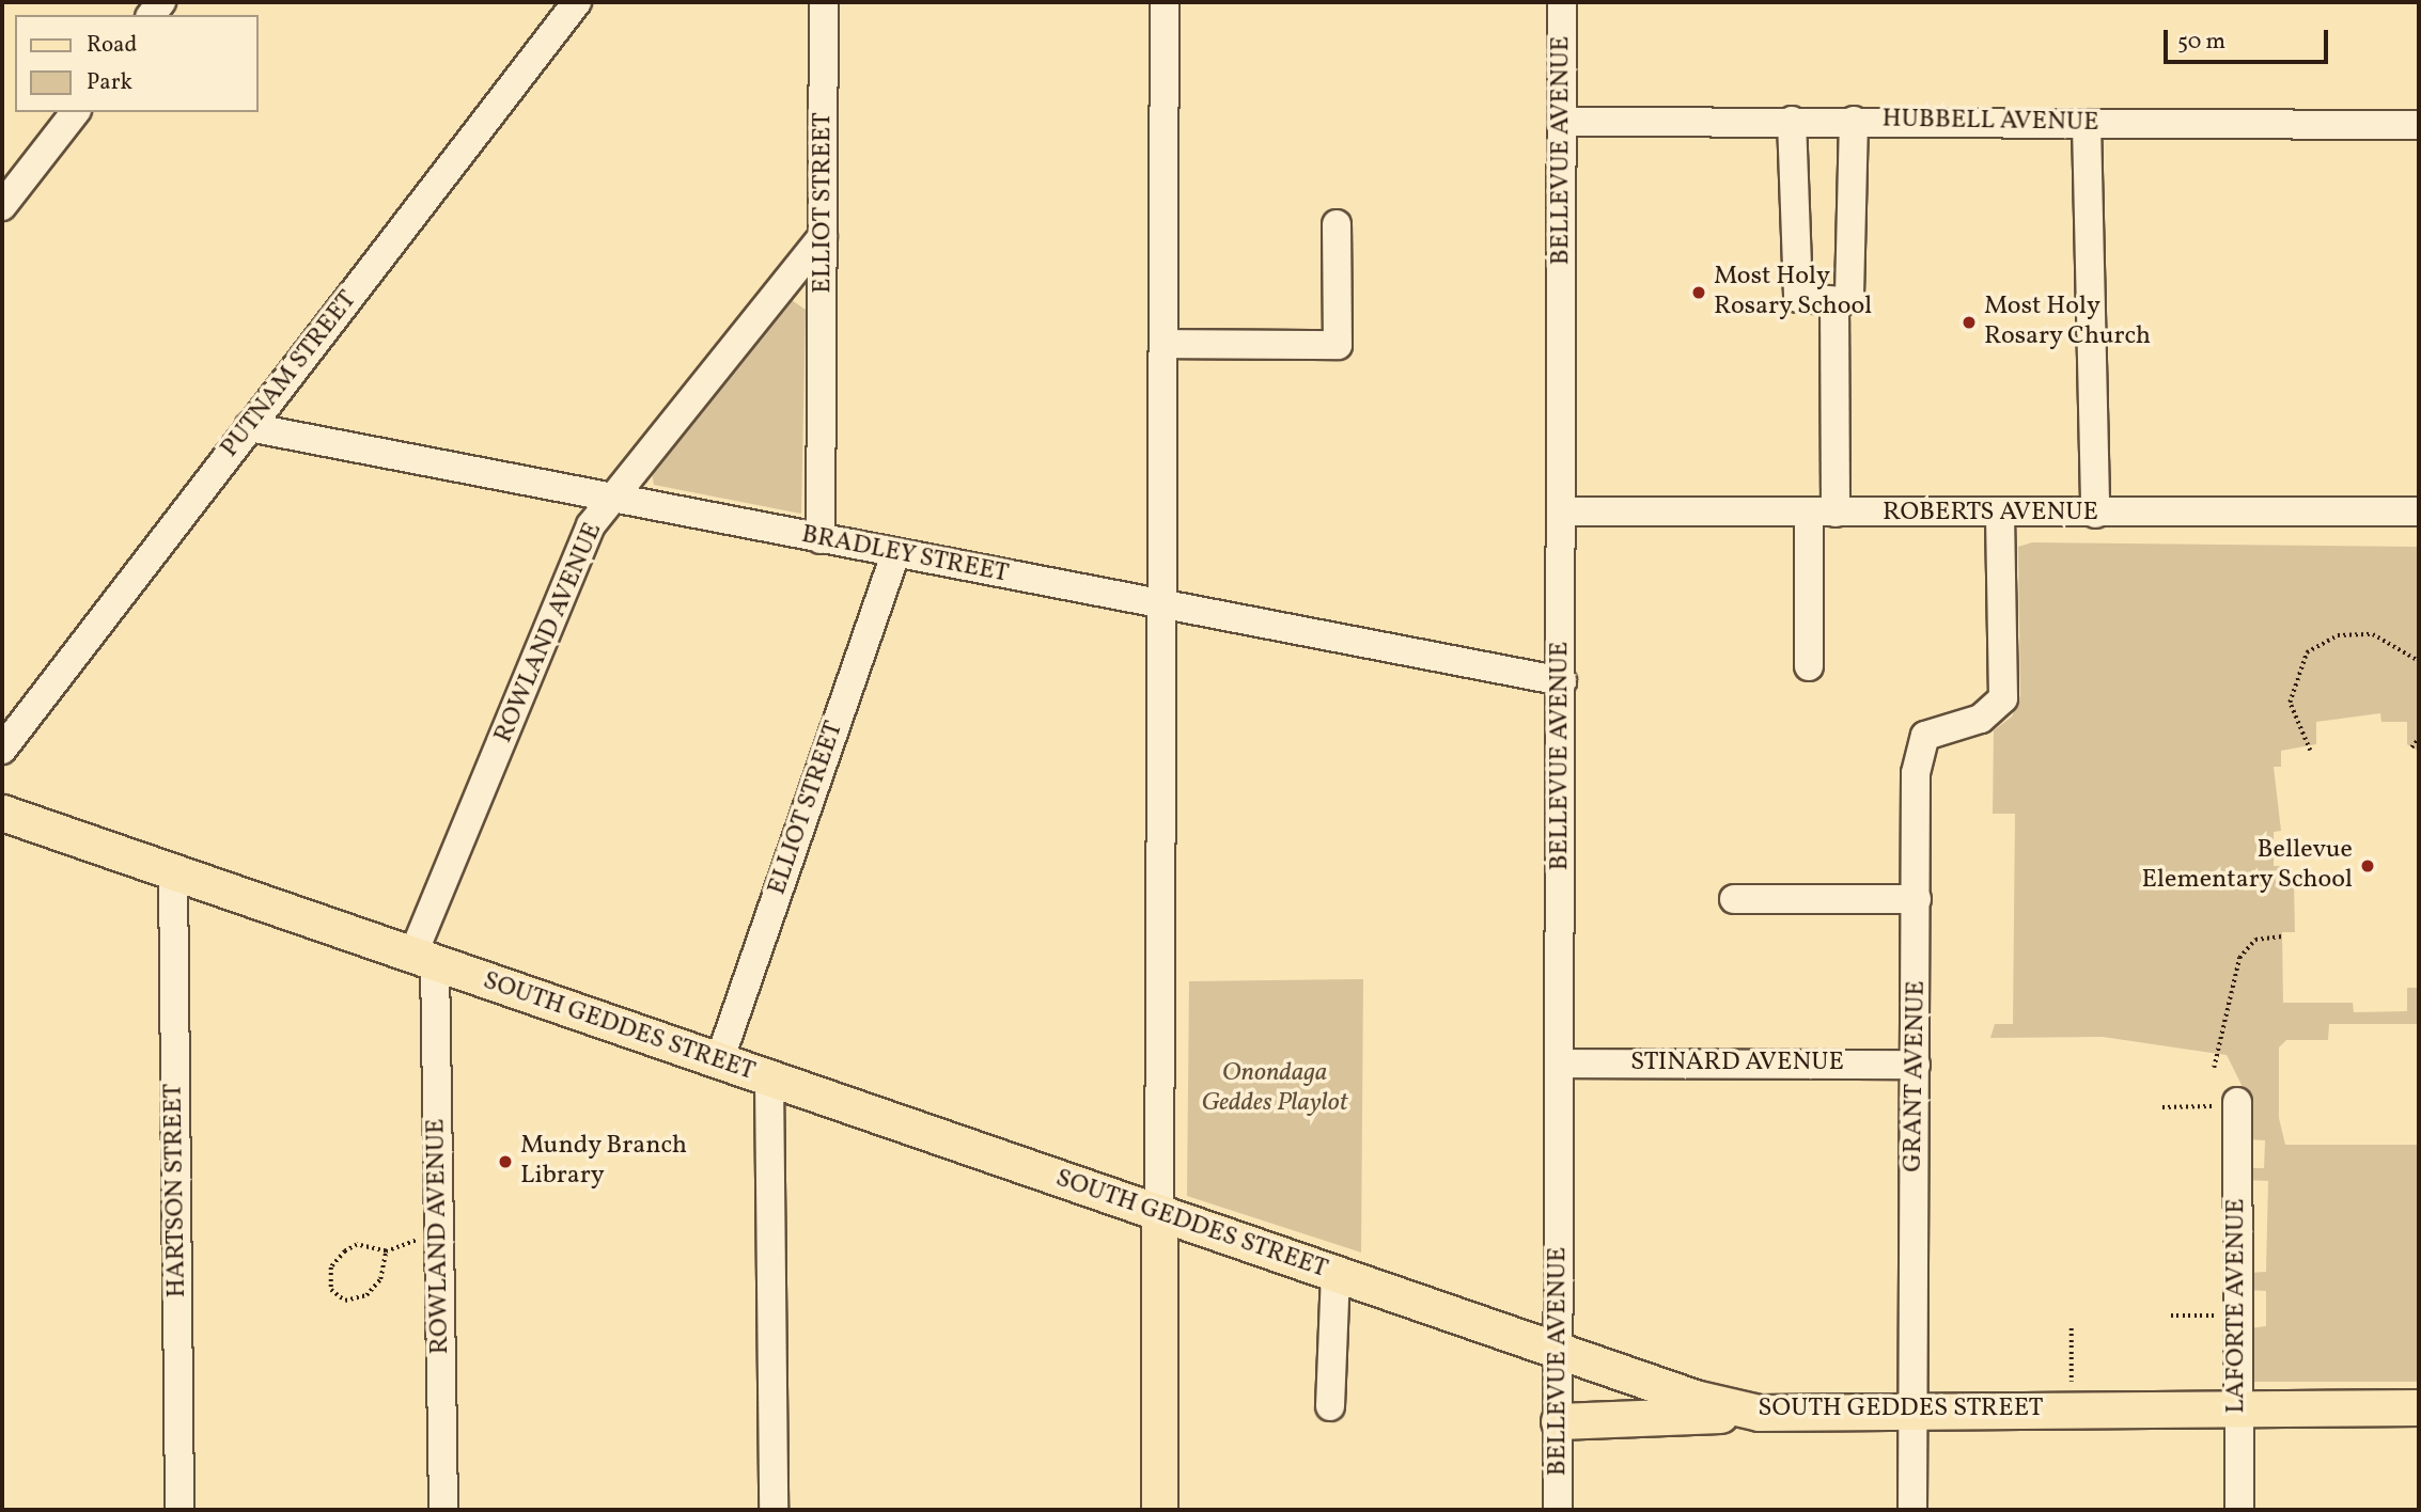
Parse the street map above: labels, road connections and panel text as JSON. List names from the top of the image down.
{
  "streets": {
    "main road": ["SOUTH GEDDES STREET"],
    "street": [
      "HUBBELL AVENUE",
      "BELLEVUE AVENUE",
      "ELLIOT STREET",
      "PUTNAM STREET",
      "ROBERTS AVENUE",
      "BRADLEY STREET",
      "ROWLAND AVENUE",
      "STINARD AVENUE",
      "GRANT AVENUE",
      "HARTSON STREET",
      "LAFORTE AVENUE"
    ]
  },
  "crossings": [
    ["HUBBELL AVENUE", "BELLEVUE AVENUE"],
    ["BELLEVUE AVENUE", "ROBERTS AVENUE"],
    ["BELLEVUE AVENUE", "BRADLEY STREET"],
    ["BELLEVUE AVENUE", "SOUTH GEDDES STREET"],
    ["BELLEVUE AVENUE", "STINARD AVENUE"],
    ["ELLIOT STREET", "BRADLEY STREET"],
    ["ELLIOT STREET", "ROWLAND AVENUE"],
    ["ELLIOT STREET", "SOUTH GEDDES STREET"],
    ["PUTNAM STREET", "BRADLEY STREET"],
    ["ROBERTS AVENUE", "GRANT AVENUE"],
    ["BRADLEY STREET", "ROWLAND AVENUE"],
    ["ROWLAND AVENUE", "SOUTH GEDDES STREET"],
    ["SOUTH GEDDES STREET", "GRANT AVENUE"],
    ["SOUTH GEDDES STREET", "HARTSON STREET"],
    ["SOUTH GEDDES STREET", "LAFORTE AVENUE"],
    ["STINARD AVENUE", "GRANT AVENUE"]
  ],
  "parks": ["Onondaga Geddes Playlot"],
  "places": [
    "Most Holy Rosary School",
    "Most Holy Rosary Church",
    "Bellevue Elementary School",
    "Mundy Branch Library"
  ],
  "legend": ["Road", "Park"],
  "scale_bar": "50 m"
}
